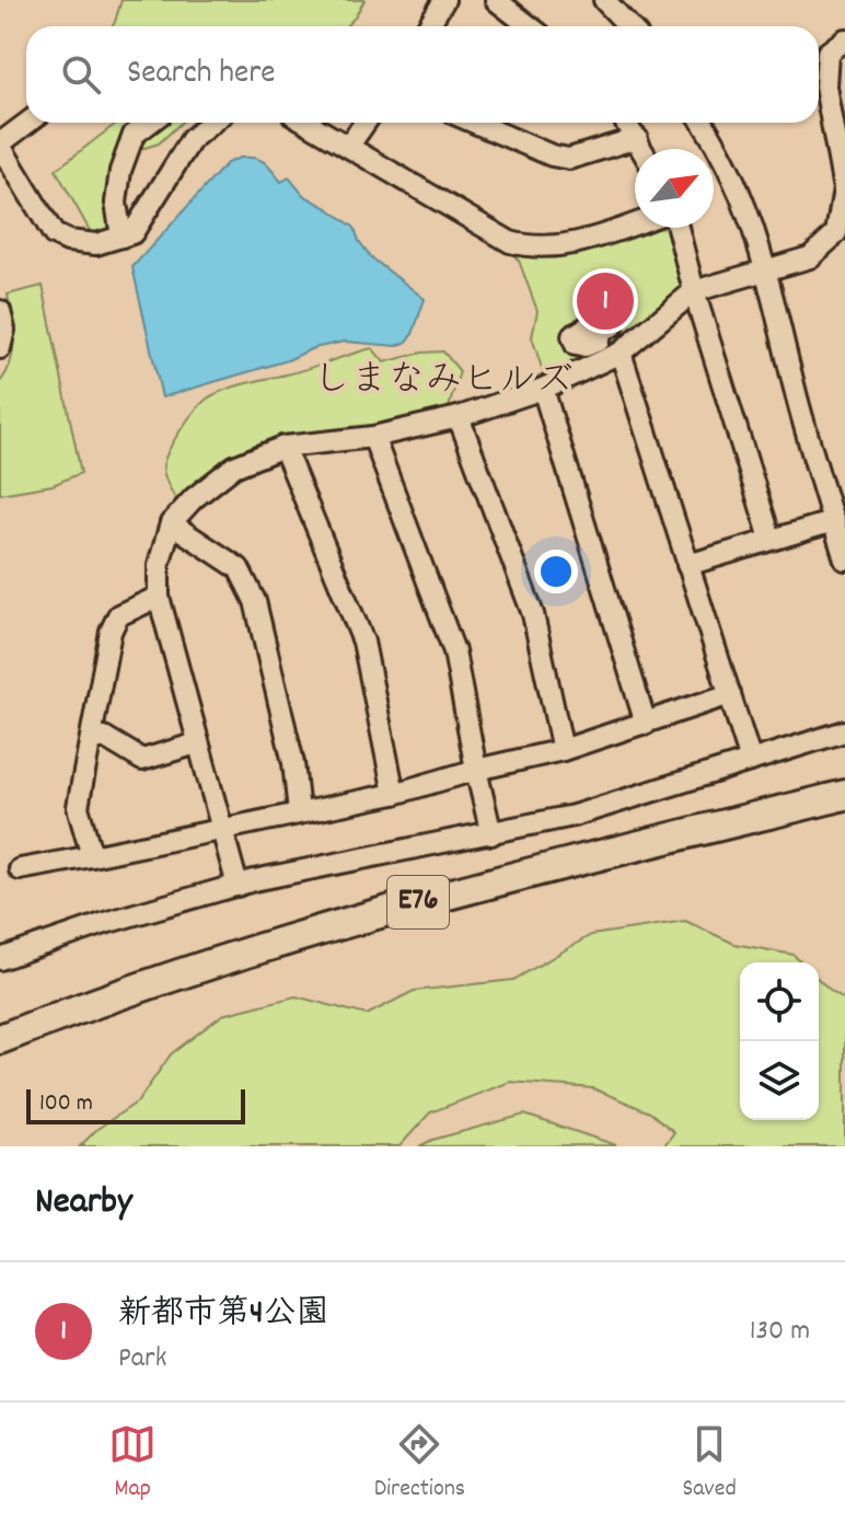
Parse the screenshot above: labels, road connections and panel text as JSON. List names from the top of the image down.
{
  "streets": {
    "highway": ["E76"]
  },
  "districts": ["しまなみヒルズ"],
  "scale_bar": "100 m",
  "north": "top right",
  "page": {
    "search": "Search here",
    "pins": "1",
    "scale": "100 m",
    "heading": "Nearby",
    "list": [
      {
        "mark": "1",
        "name": "新都市第4公園",
        "note": "Park",
        "value": "130 m"
      }
    ],
    "nav": ["Map", "Directions", "Saved"]
  }
}
